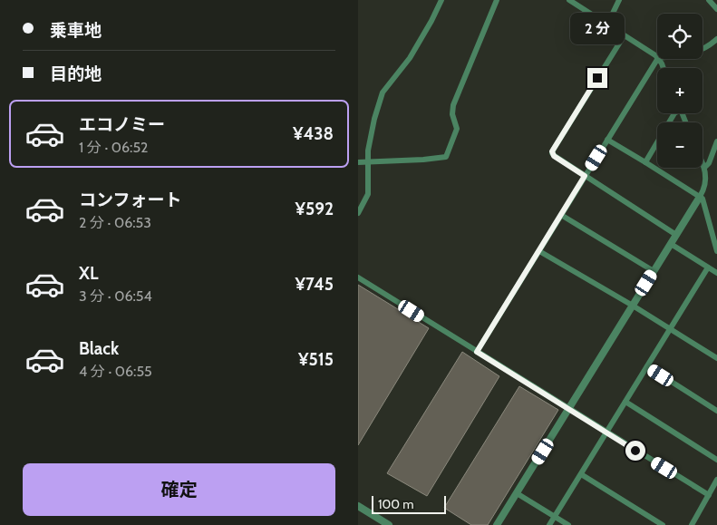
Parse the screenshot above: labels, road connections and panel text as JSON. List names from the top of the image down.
{
  "scale_bar": "100 m",
  "page": {
    "banner": ["乗車地", "目的地"],
    "bubble": "2 分",
    "map_buttons": ["+", "−"],
    "list": [
      {
        "name": "エコノミー",
        "note": "1 分 · 06:52",
        "value": "¥438"
      },
      {
        "name": "コンフォート",
        "note": "2 分 · 06:53",
        "value": "¥592"
      },
      {
        "name": "XL",
        "note": "3 分 · 06:54",
        "value": "¥745"
      },
      {
        "name": "Black",
        "note": "4 分 · 06:55",
        "value": "¥515"
      }
    ],
    "buttons": "確定",
    "scale": "100 m"
  }
}
